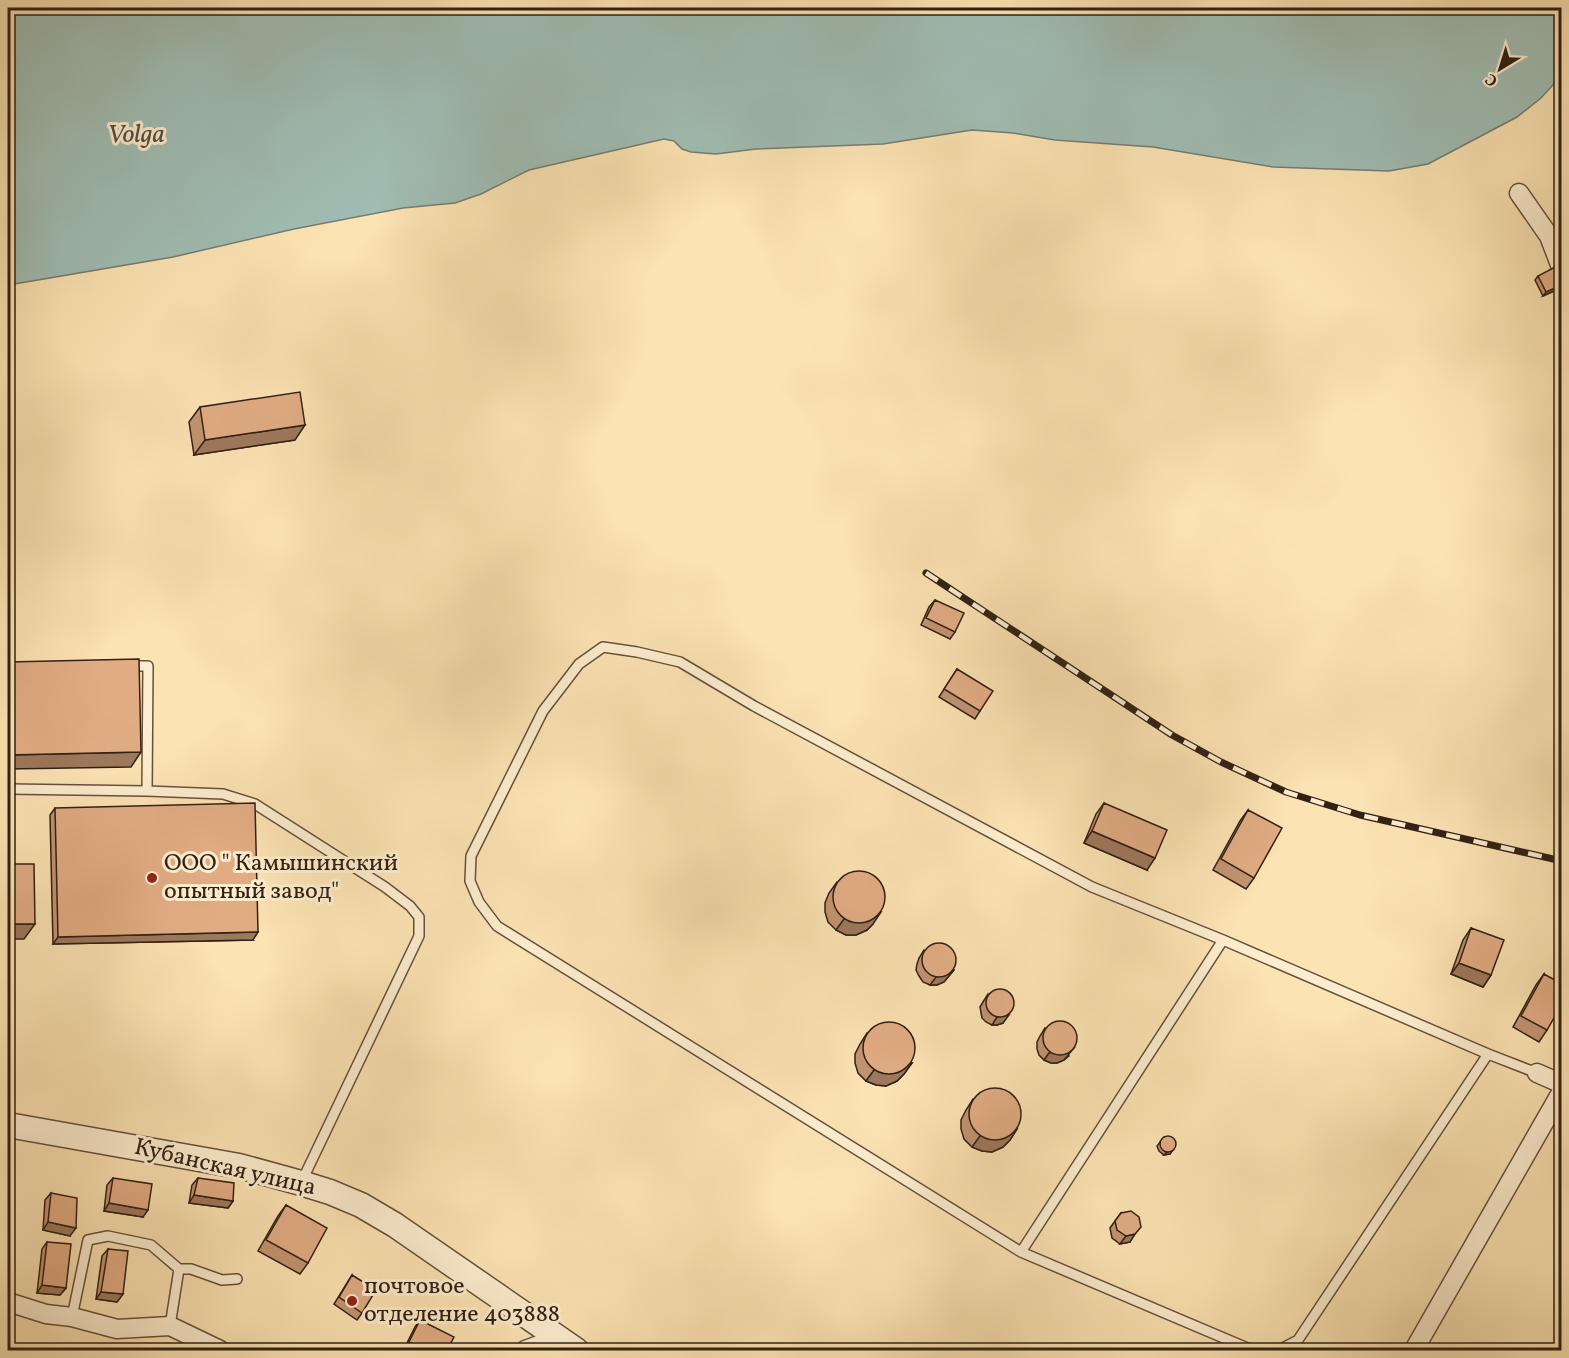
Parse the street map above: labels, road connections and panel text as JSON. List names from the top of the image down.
{
  "streets": {
    "street": ["Кубанская улица"]
  },
  "water": ["Volga"],
  "places": ["ООО \" Камышинский опытный завод\"", "почтовое отделение 403888"],
  "north": "bottom left"
}
